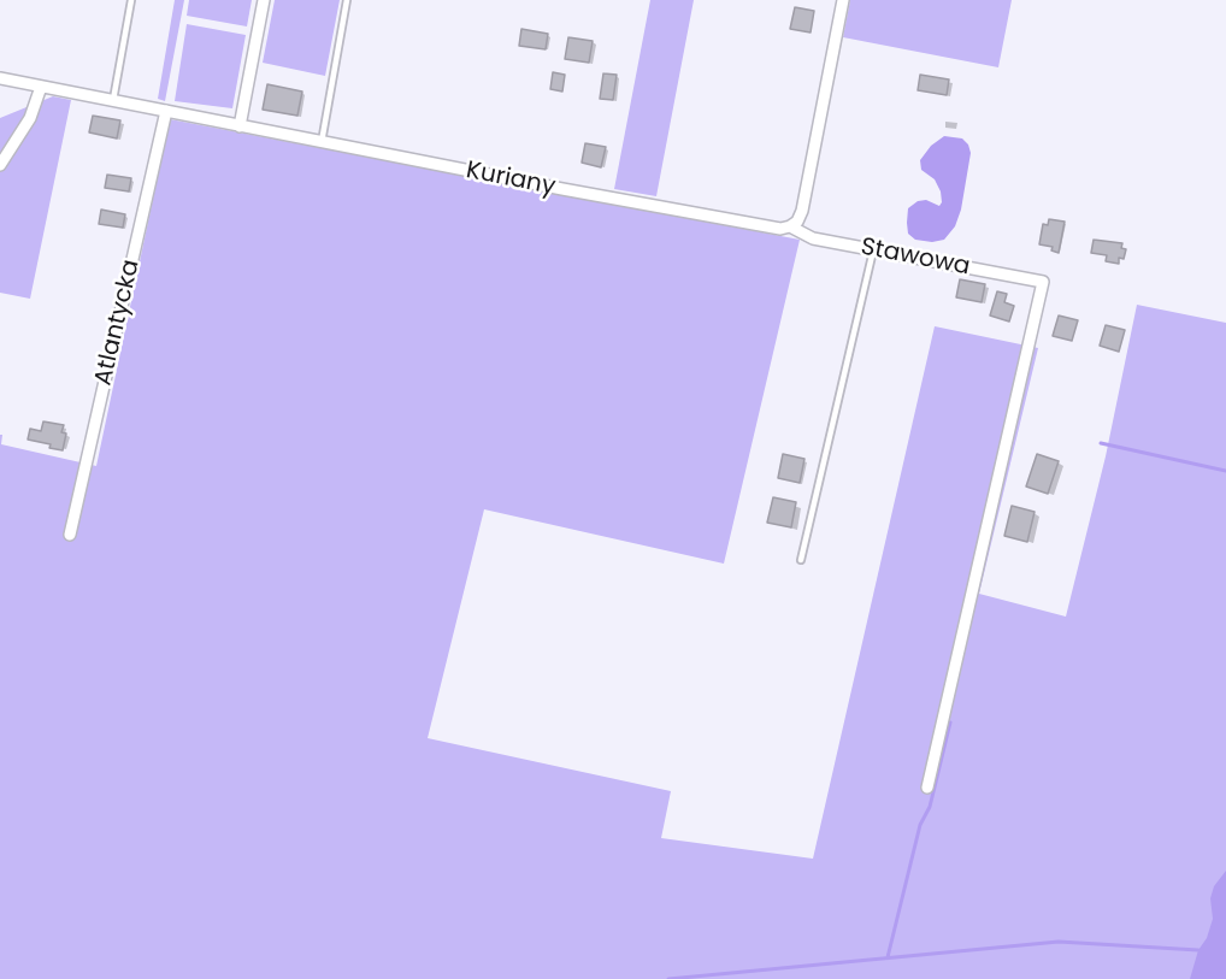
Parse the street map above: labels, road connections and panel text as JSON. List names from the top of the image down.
{
  "streets": {
    "street": ["Kuriany", "Stawowa", "Atlantycka"]
  },
  "crossings": [
    ["Kuriany", "Stawowa"],
    ["Kuriany", "Atlantycka"]
  ]
}
